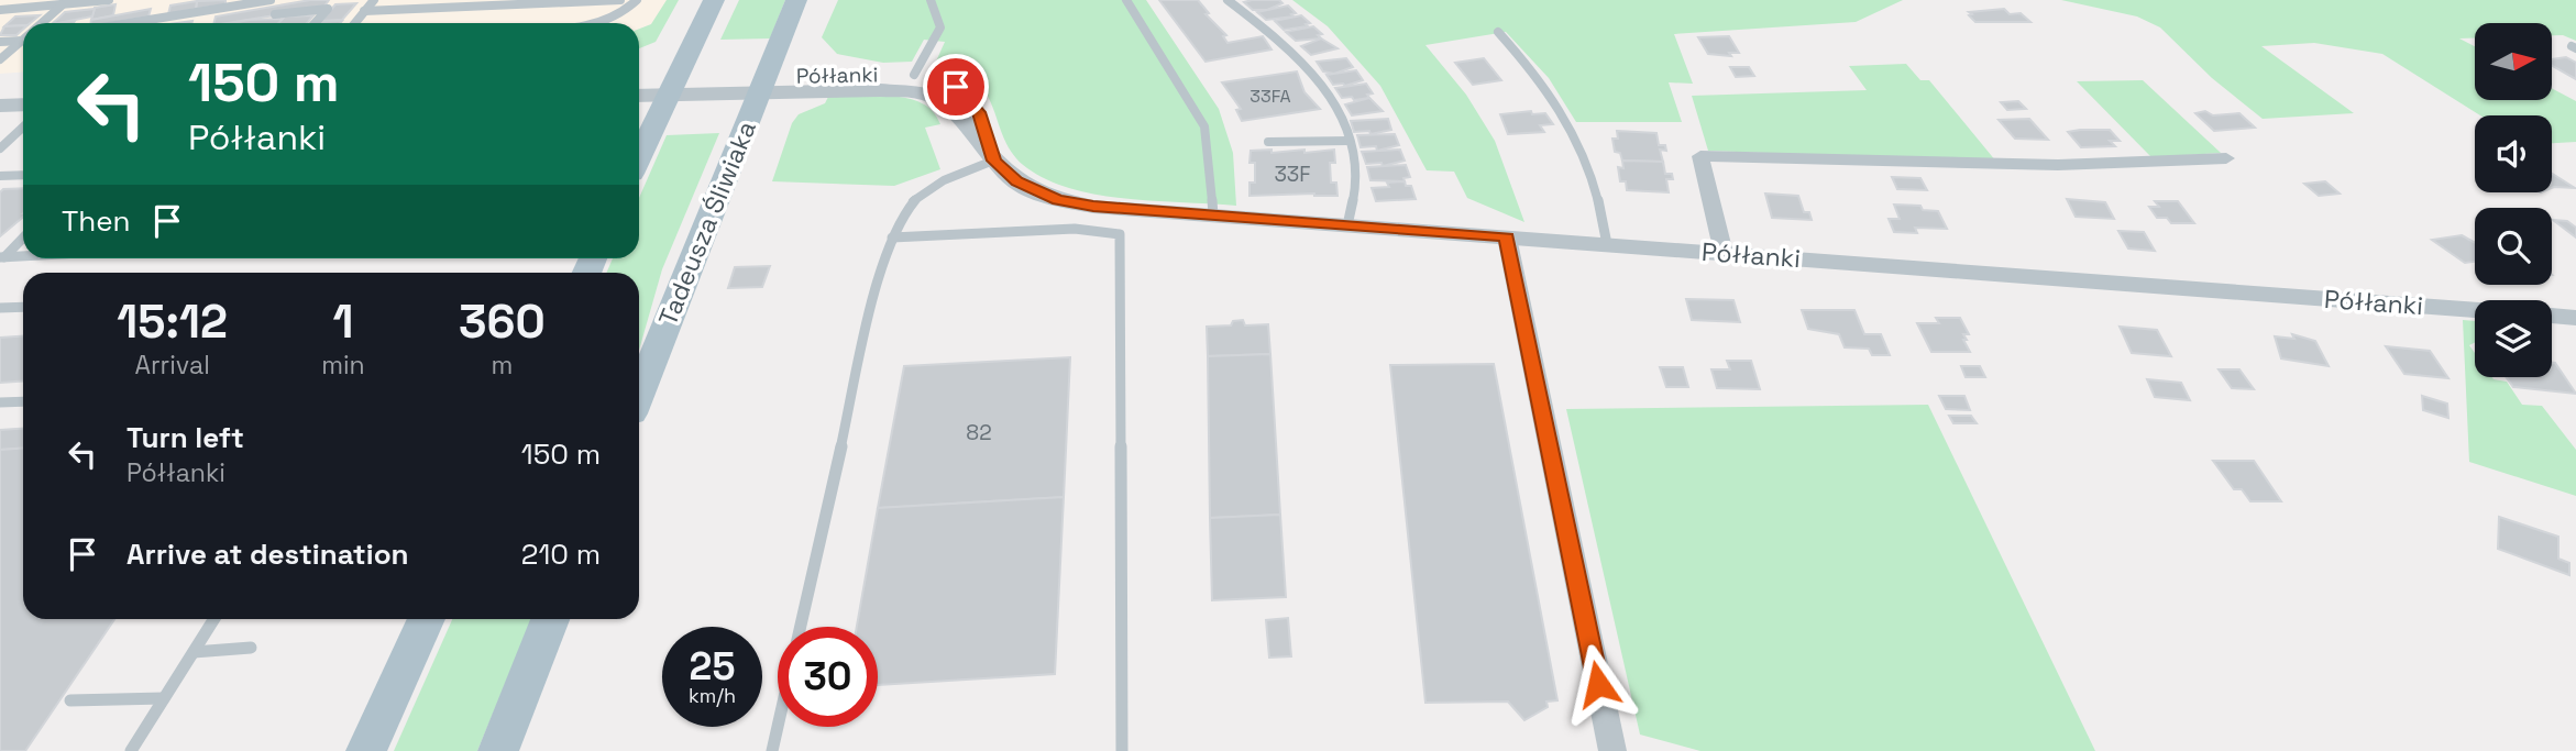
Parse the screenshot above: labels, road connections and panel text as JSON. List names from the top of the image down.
{
  "streets": {
    "main road": ["Tadeusza Śliwiaka"],
    "street": ["Półłanki"]
  },
  "crossings": [
    ["Półłanki", "Tadeusza Śliwiaka"]
  ],
  "house_numbers": ["33FA", "33F", "82"],
  "north": "right",
  "page": {
    "turn": ["150 m", "Półłanki"],
    "then": "Then",
    "eta": [
      "15:12",
      "Arrival",
      "1",
      "min",
      "360",
      "m"
    ],
    "list": [
      {
        "name": "Turn left",
        "note": "Półłanki",
        "value": "150 m"
      },
      {
        "name": "Arrive at destination",
        "value": "210 m"
      }
    ],
    "speed": "25 km/h",
    "limit": "30"
  }
}
